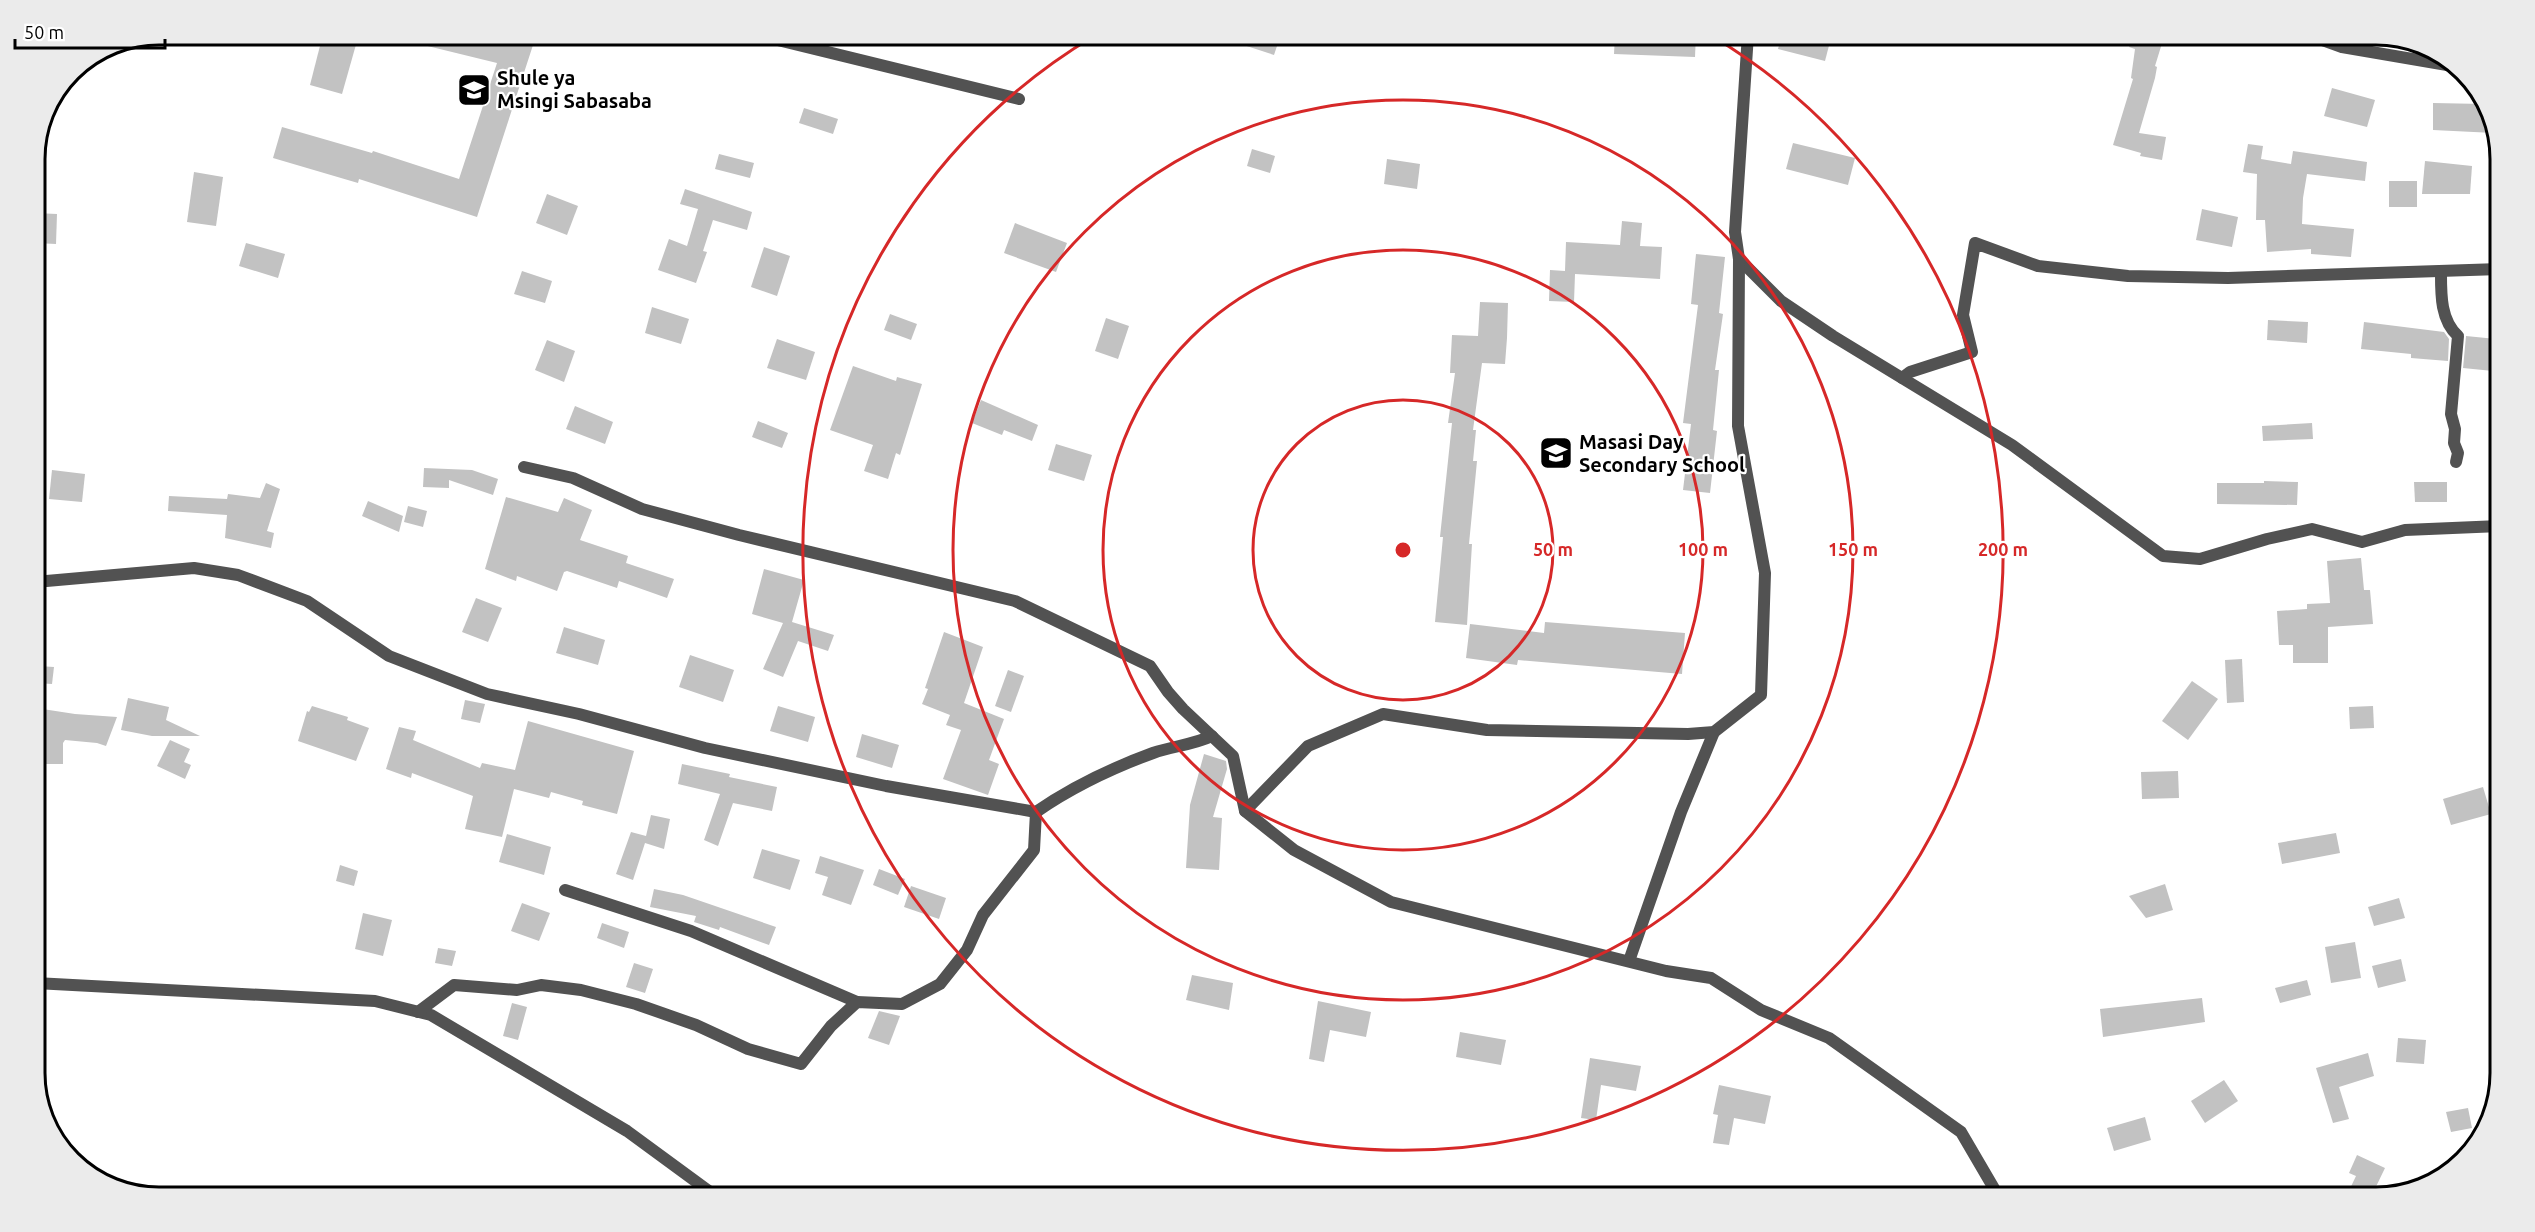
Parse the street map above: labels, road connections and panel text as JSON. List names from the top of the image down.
{
  "places": {
    "school or university": ["Shule ya Msingi Sabasaba", "Masasi Day Secondary School"]
  },
  "scale_bar": "50 m",
  "rings": [
    "50 m",
    "100 m",
    "150 m",
    "200 m"
  ]
}
